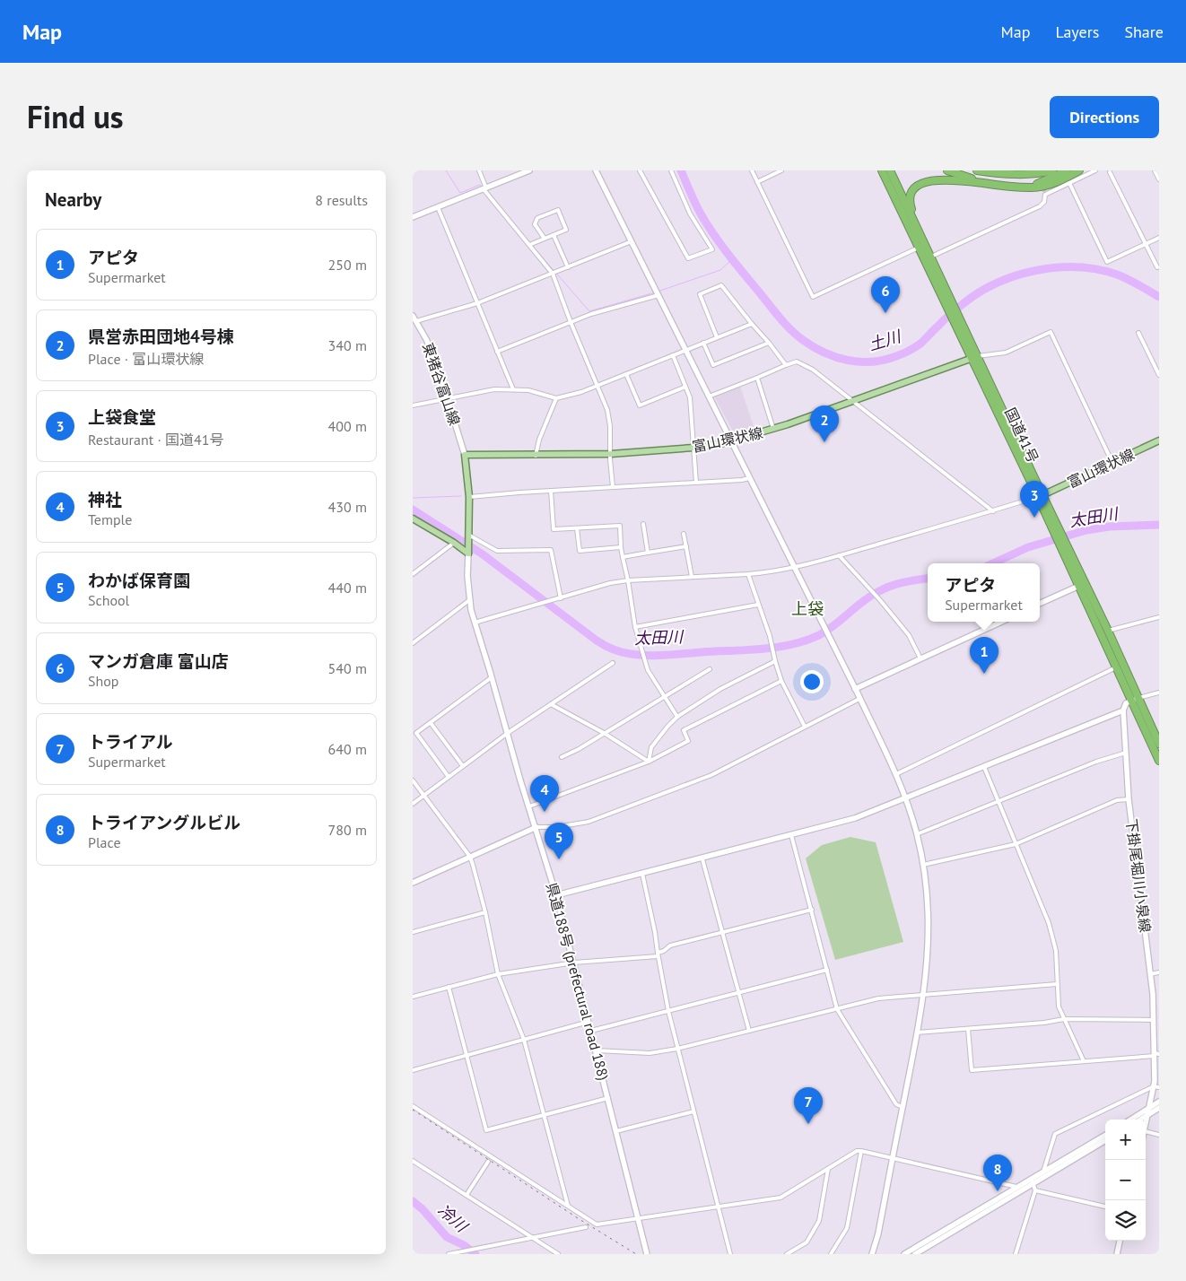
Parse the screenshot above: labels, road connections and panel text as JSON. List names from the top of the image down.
{
  "streets": {
    "highway": ["国道41号"],
    "main road": ["富山環状線"],
    "street": ["東猪谷富山線", "下掛尾堀川小泉線", "県道188号 (prefectural road 188)"]
  },
  "crossings": [
    ["東猪谷富山線", "富山環状線"],
    ["国道41号", "富山環状線"]
  ],
  "districts": ["上袋"],
  "water": ["土川", "太田川", "冷川"],
  "page": {
    "header": "Map",
    "nav": ["Map", "Layers", "Share"],
    "title": "Find us",
    "buttons": "Directions",
    "heading": ["Nearby", "8 results"],
    "list": [
      {
        "mark": "1",
        "name": "アピタ",
        "note": "Supermarket",
        "value": "250 m"
      },
      {
        "mark": "2",
        "name": "県営赤田団地4号棟",
        "note": "Place · 富山環状線",
        "value": "340 m"
      },
      {
        "mark": "3",
        "name": "上袋食堂",
        "note": "Restaurant · 国道41号",
        "value": "400 m"
      },
      {
        "mark": "4",
        "name": "神社",
        "note": "Temple",
        "value": "430 m"
      },
      {
        "mark": "5",
        "name": "わかば保育園",
        "note": "School",
        "value": "440 m"
      },
      {
        "mark": "6",
        "name": "マンガ倉庫 富山店",
        "note": "Shop",
        "value": "540 m"
      },
      {
        "mark": "7",
        "name": "トライアル",
        "note": "Supermarket",
        "value": "640 m"
      },
      {
        "mark": "8",
        "name": "トライアングルビル",
        "note": "Place",
        "value": "780 m"
      }
    ],
    "pins": [
      "6",
      "2",
      "3",
      "1",
      "4",
      "5",
      "7",
      "8"
    ],
    "popup": ["アピタ", "Supermarket"],
    "map_buttons": ["+", "−"]
  }
}
